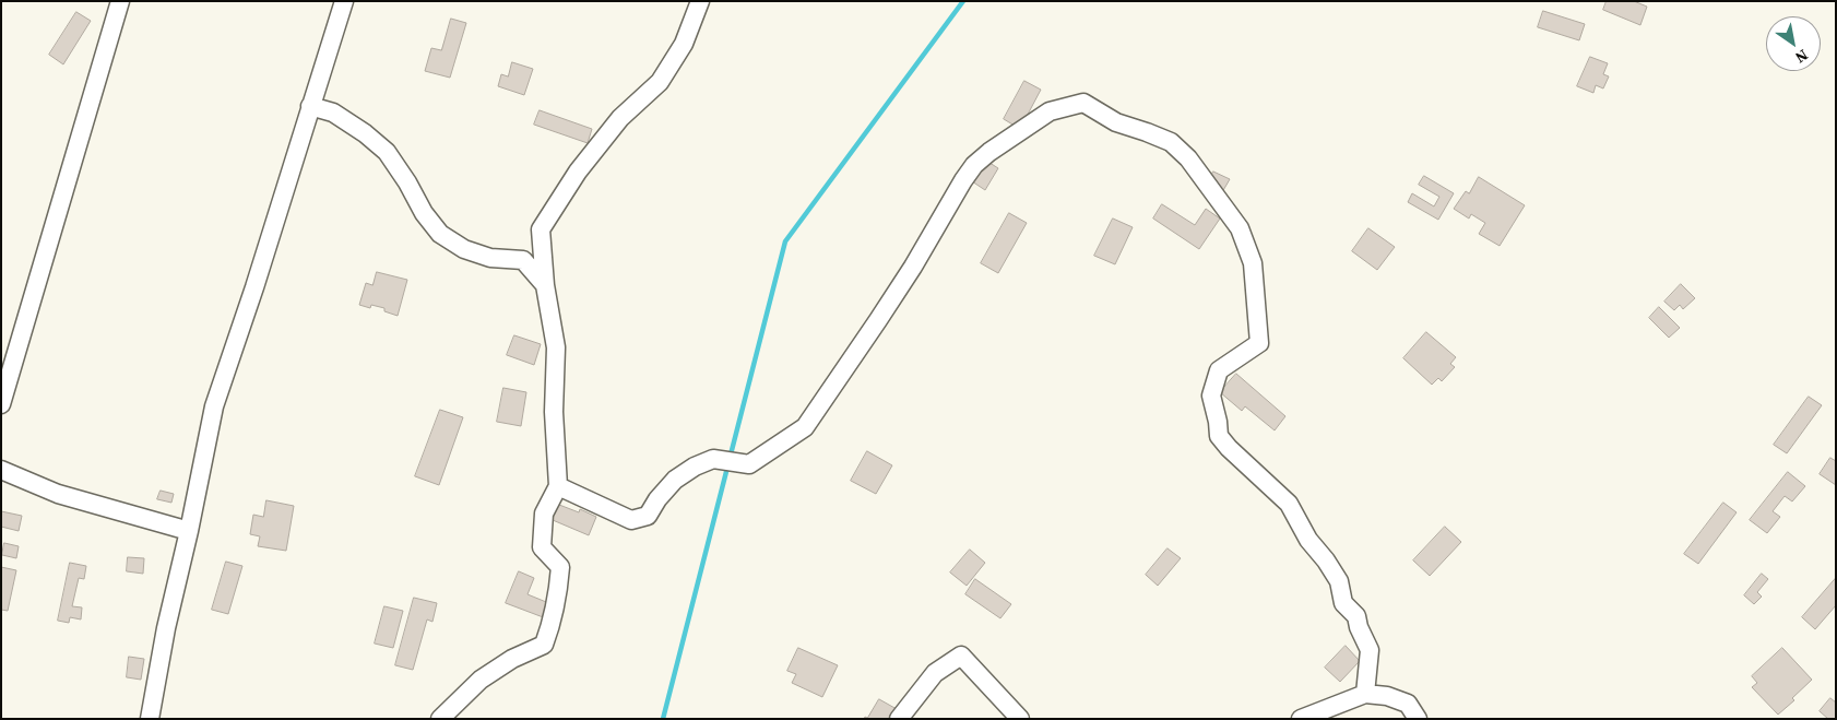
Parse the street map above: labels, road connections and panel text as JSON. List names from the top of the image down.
{
  "north": "bottom right"
}
